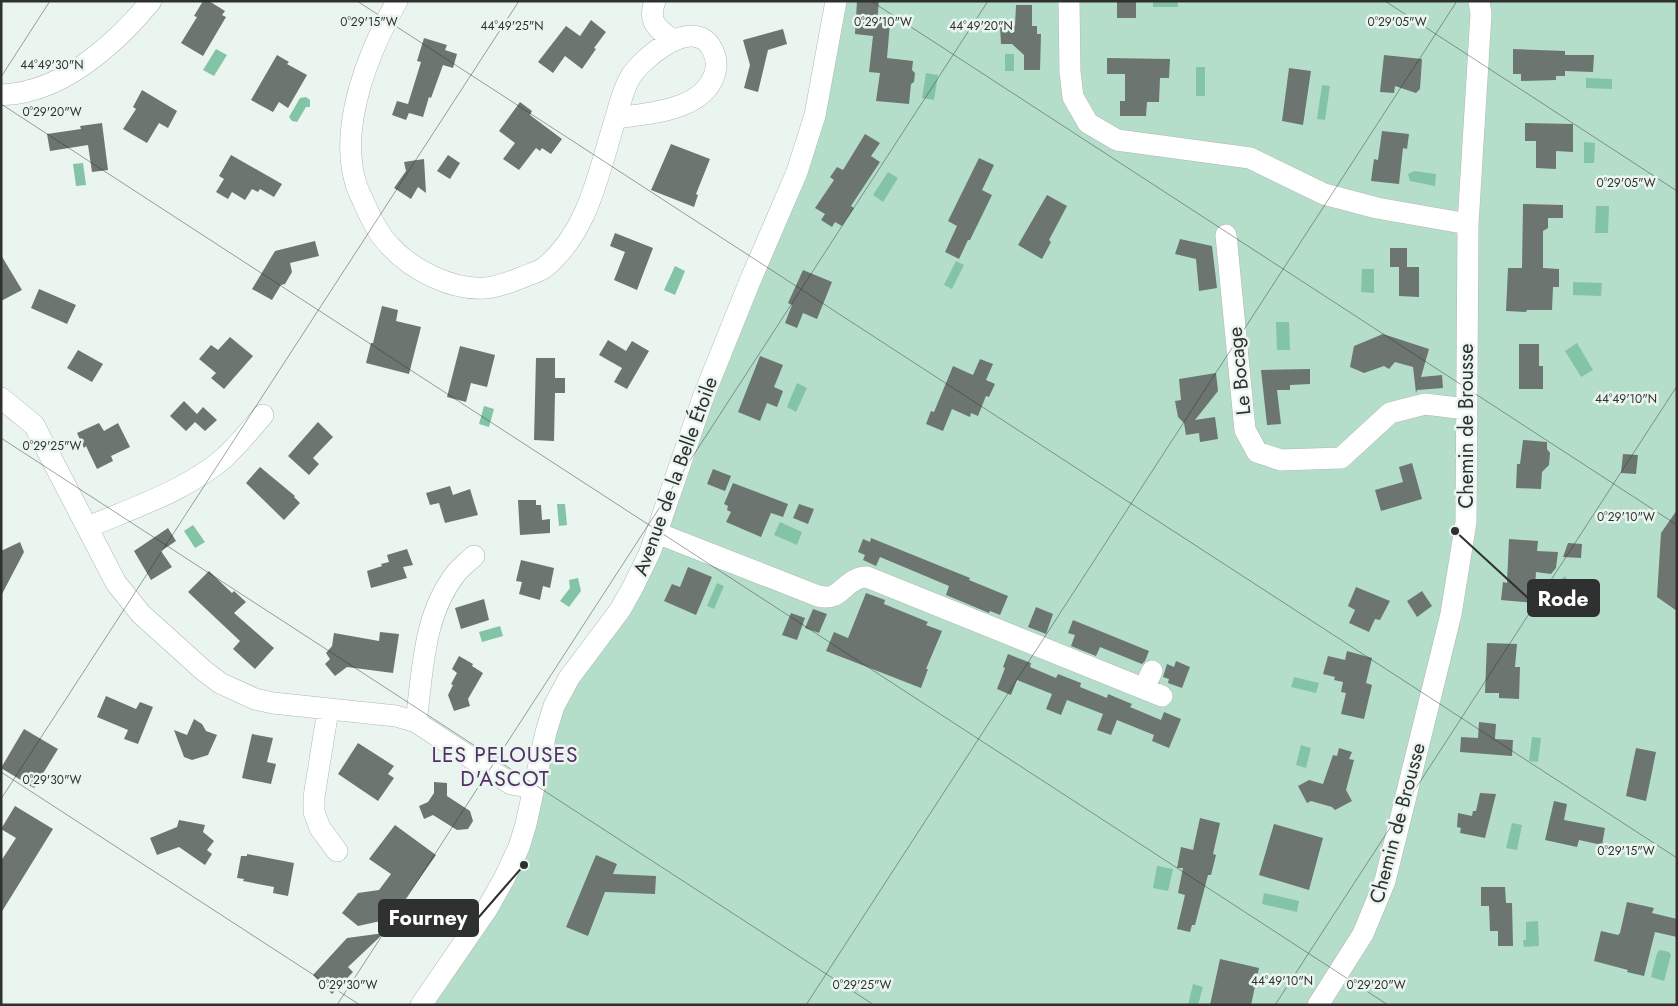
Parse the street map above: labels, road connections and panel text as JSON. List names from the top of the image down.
{
  "streets": {
    "street": ["Le Bocage", "Chemin de Brousse", "Avenue de la Belle Étoile"]
  },
  "crossings": [
    ["Le Bocage", "Chemin de Brousse"]
  ],
  "districts": ["LES PELOUSES D'ASCOT"],
  "places": ["Rode", "Fourney"],
  "coordinates": [
    "0°29'15\"W",
    "0°29'10\"W",
    "0°29'05\"W",
    "44°49'20\"N",
    "44°49'25\"N",
    "44°49'30\"N",
    "0°29'20\"W",
    "44°49'10\"N",
    "0°29'25\"W",
    "0°29'30\"W"
  ]
}
